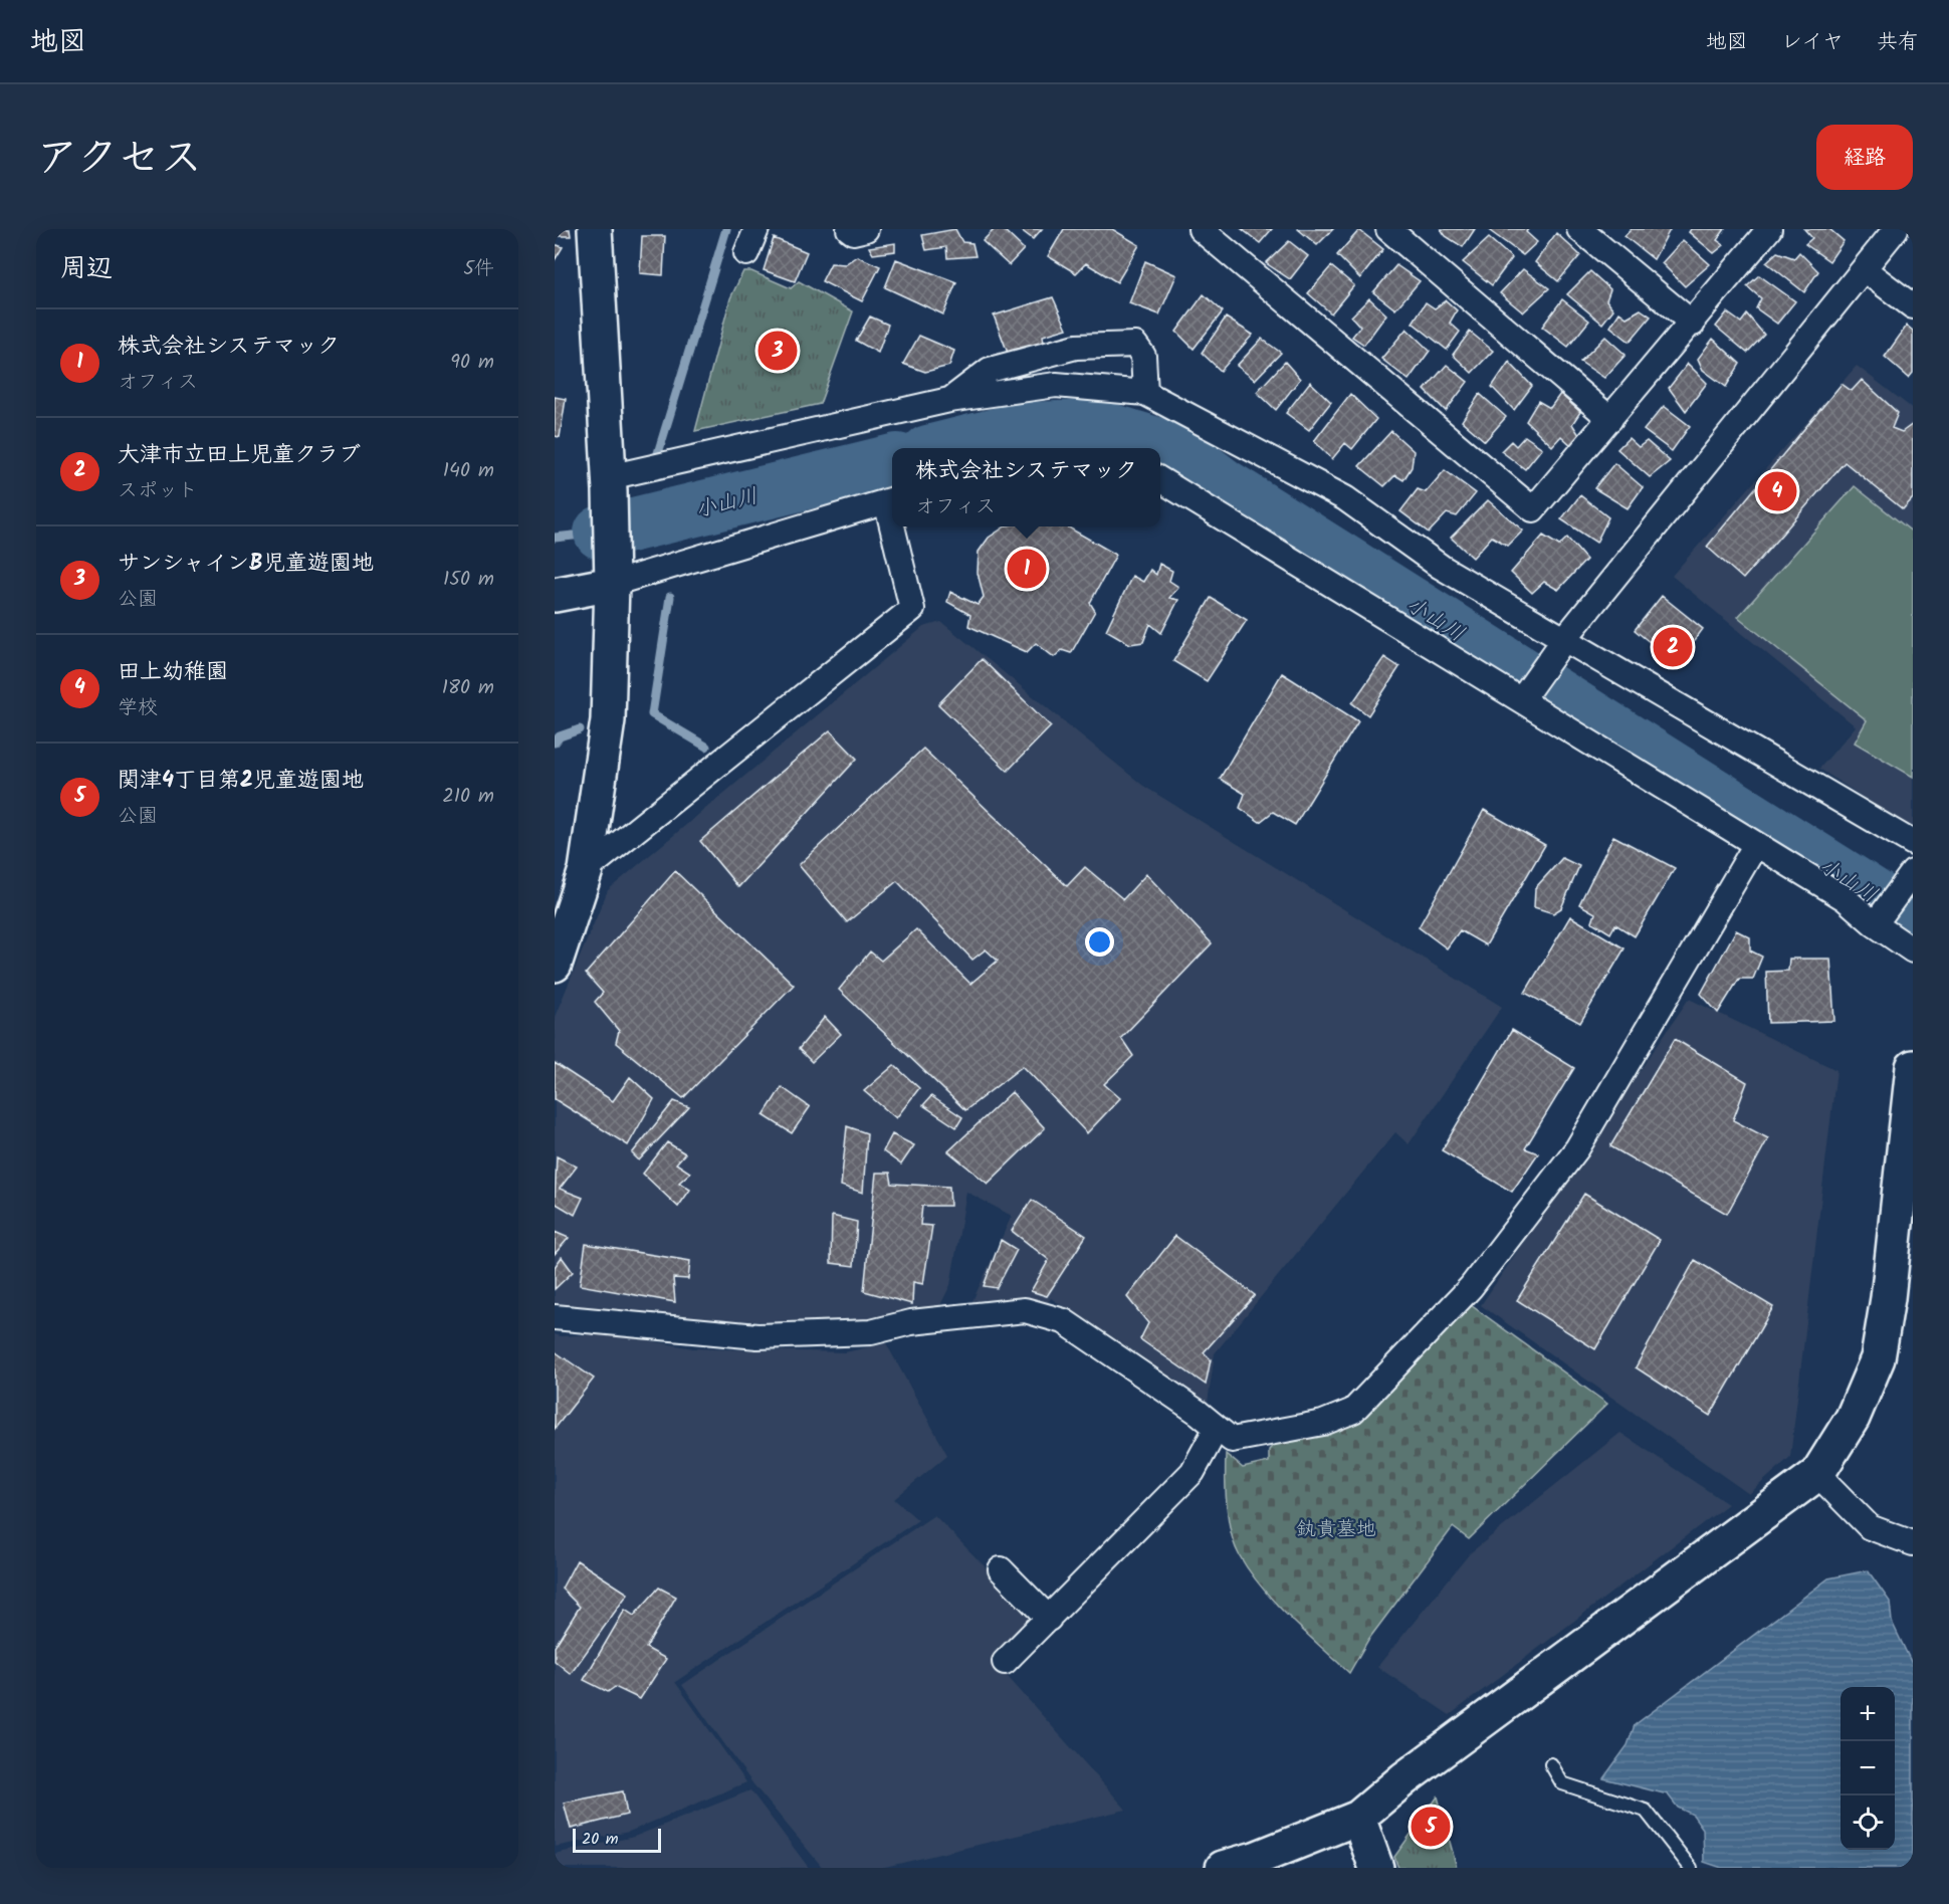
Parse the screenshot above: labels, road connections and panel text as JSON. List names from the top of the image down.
{
  "water": ["小山川"],
  "parks": ["釻貴墓地"],
  "scale_bar": "20 m",
  "page": {
    "header": "地図",
    "nav": ["地図", "レイヤ", "共有"],
    "title": "アクセス",
    "buttons": "経路",
    "heading": ["周辺", "5件"],
    "list": [
      {
        "mark": "1",
        "name": "株式会社システマック",
        "note": "オフィス",
        "value": "90 m"
      },
      {
        "mark": "2",
        "name": "大津市立田上児童クラブ",
        "note": "スポット",
        "value": "140 m"
      },
      {
        "mark": "3",
        "name": "サンシャインB児童遊園地",
        "note": "公園",
        "value": "150 m"
      },
      {
        "mark": "4",
        "name": "田上幼稚園",
        "note": "学校",
        "value": "180 m"
      },
      {
        "mark": "5",
        "name": "関津4丁目第2児童遊園地",
        "note": "公園",
        "value": "210 m"
      }
    ],
    "pins": [
      "3",
      "4",
      "1",
      "2",
      "5"
    ],
    "popup": ["株式会社システマック", "オフィス"],
    "map_buttons": ["+", "−"],
    "scale": "20 m"
  }
}
